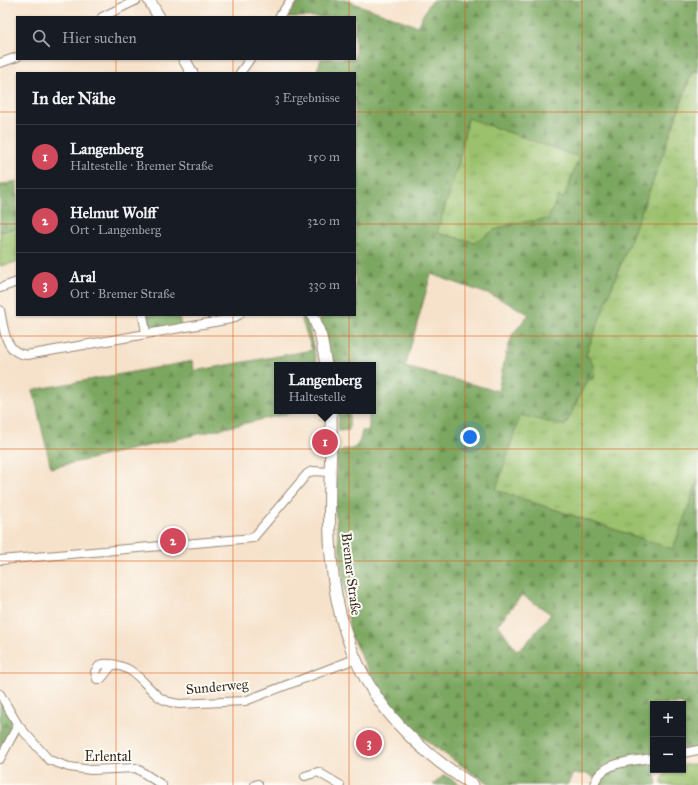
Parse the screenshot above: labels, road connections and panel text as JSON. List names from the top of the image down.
{
  "streets": {
    "main road": ["Bremer Straße"],
    "street": ["Sunderweg", "Erlental"]
  },
  "crossings": [
    ["Bremer Straße", "Sunderweg"]
  ],
  "page": {
    "search": "Hier suchen",
    "heading": ["In der Nähe", "3 Ergebnisse"],
    "list": [
      {
        "mark": "1",
        "name": "Langenberg",
        "note": "Haltestelle · Bremer Straße",
        "value": "150 m"
      },
      {
        "mark": "2",
        "name": "Helmut Wolff",
        "note": "Ort · Langenberg",
        "value": "320 m"
      },
      {
        "mark": "3",
        "name": "Aral",
        "note": "Ort · Bremer Straße",
        "value": "330 m"
      }
    ],
    "popup": ["Langenberg", "Haltestelle"],
    "pins": ["1", "2", "3"],
    "map_buttons": ["+", "−"]
  }
}
